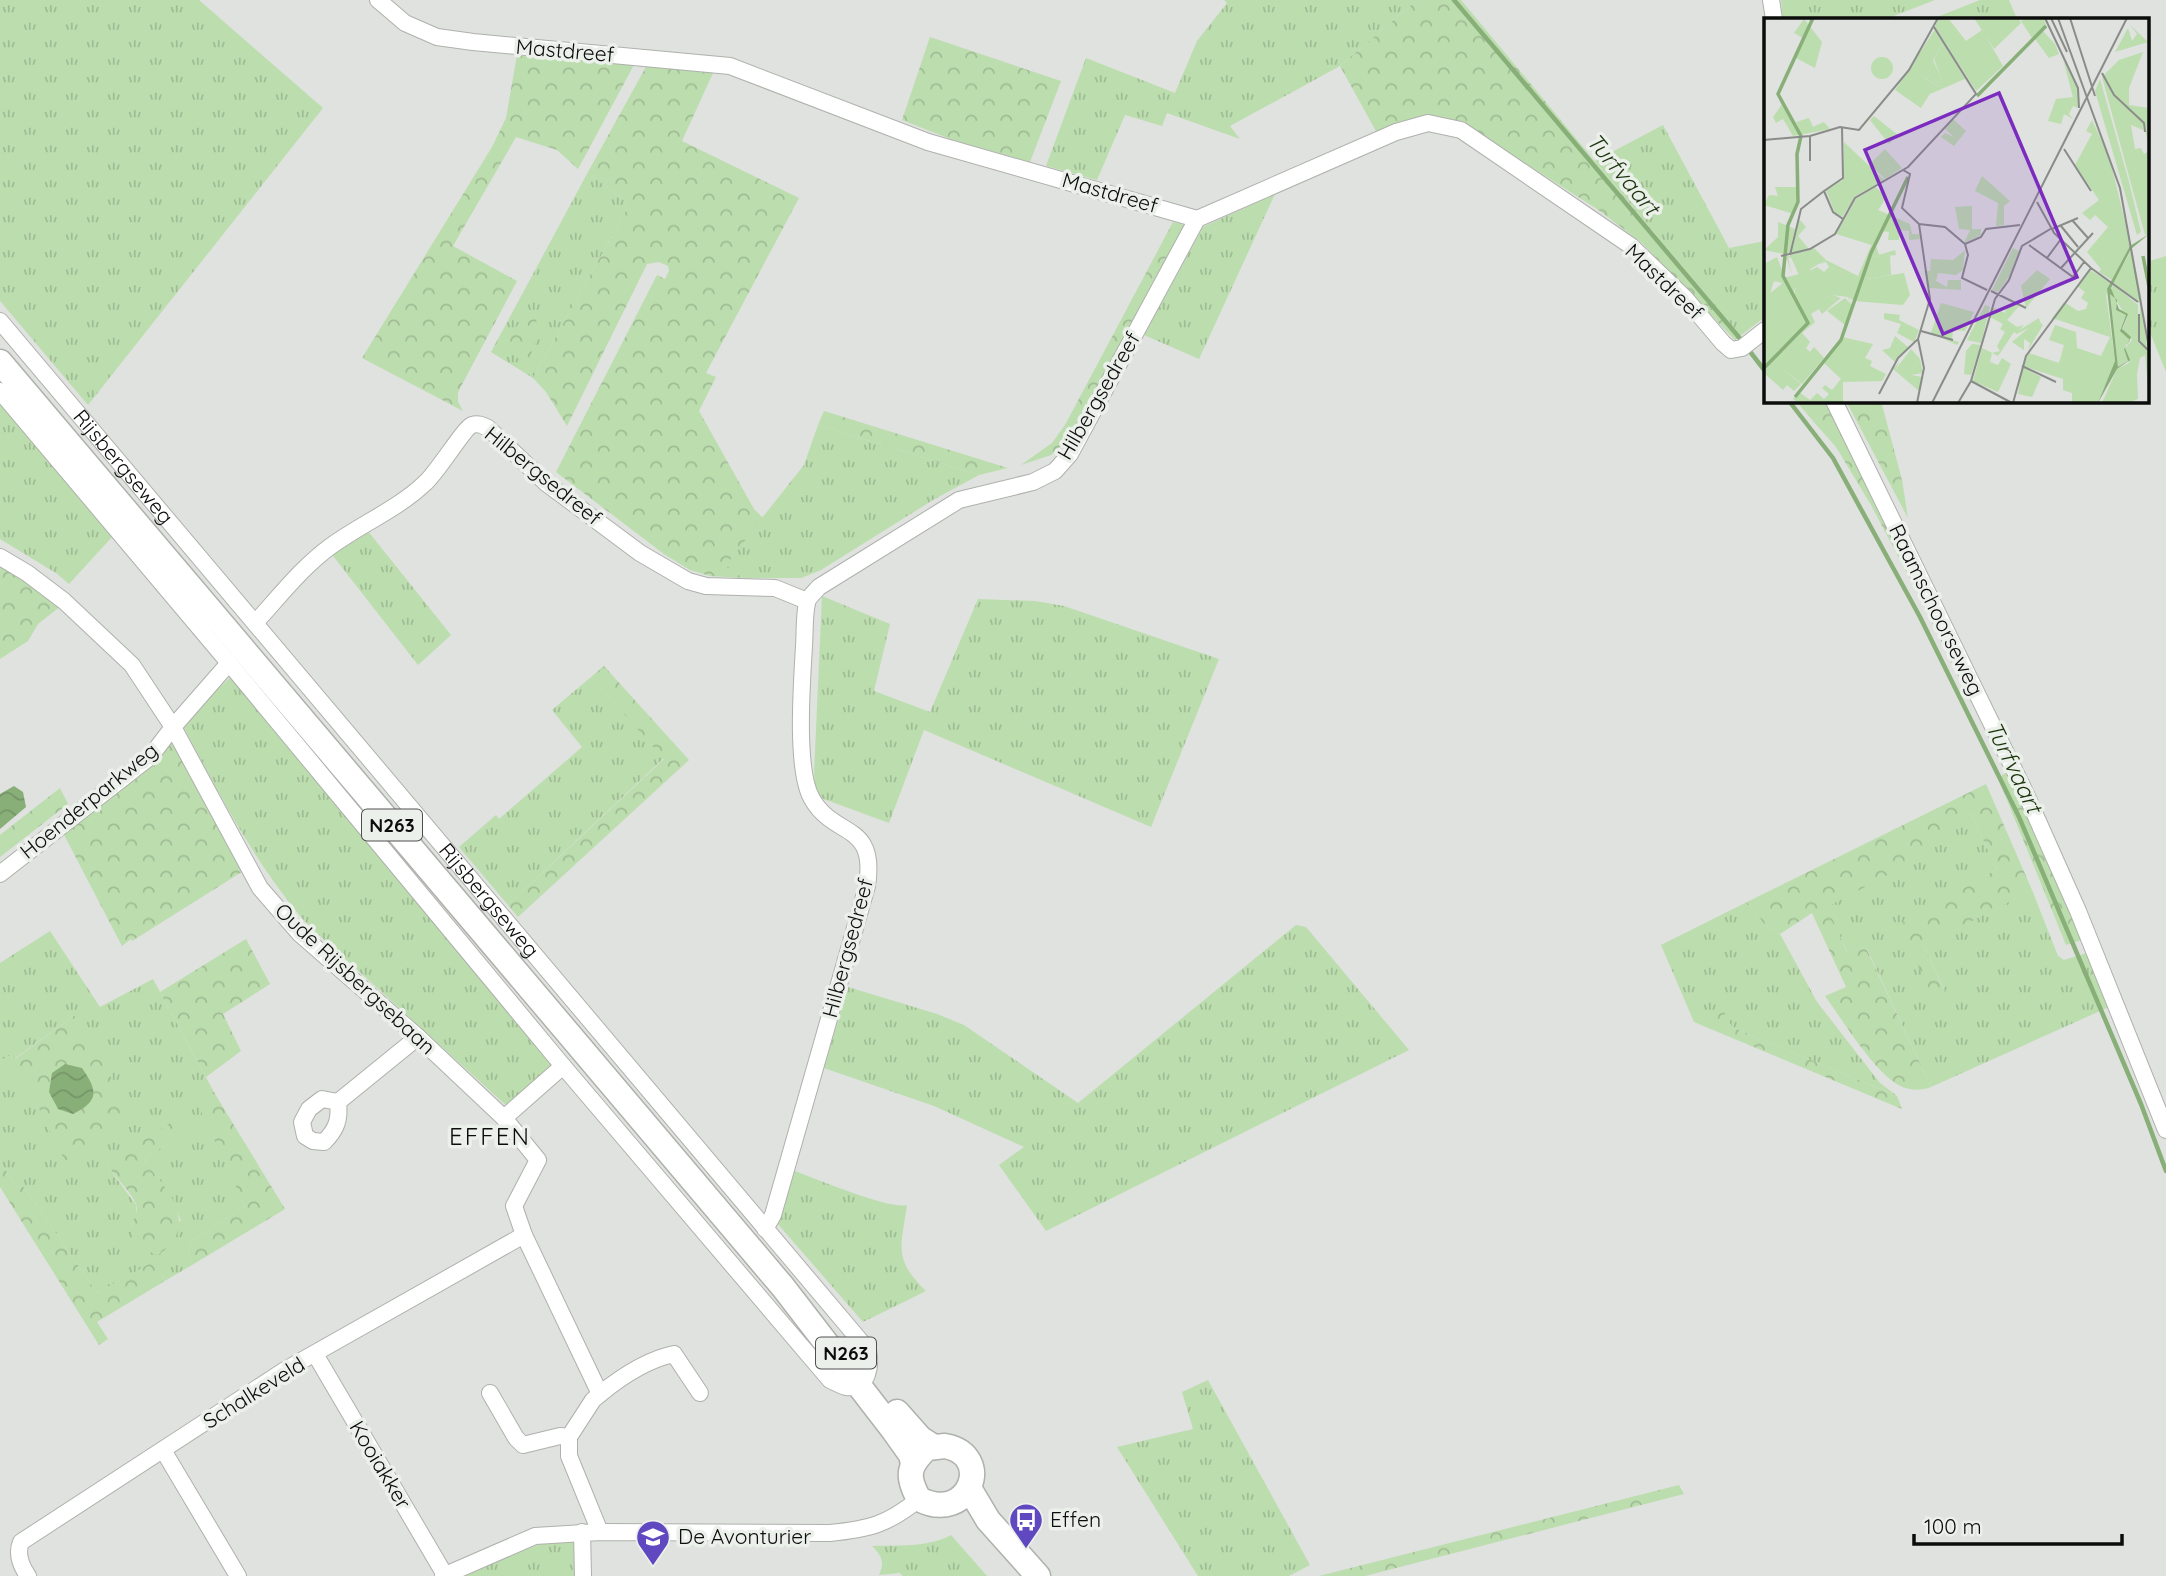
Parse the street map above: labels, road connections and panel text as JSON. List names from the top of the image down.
{
  "streets": {
    "main road": ["Rijsbergseweg", "N263"],
    "street": [
      "Mastdreef",
      "Hilbergsedreef",
      "Raamschoorseweg",
      "Hoenderparkweg",
      "Oude Rijsbergsebaan",
      "Schalkeveld",
      "Kooiakker"
    ]
  },
  "crossings": [
    ["Mastdreef", "Hilbergsedreef"],
    ["Hilbergsedreef", "Rijsbergseweg"],
    ["Rijsbergseweg", "N263"],
    ["Hoenderparkweg", "Oude Rijsbergsebaan"],
    ["Oude Rijsbergsebaan", "Schalkeveld"],
    ["Schalkeveld", "Kooiakker"]
  ],
  "districts": ["EFFEN"],
  "water": ["Turfvaart"],
  "places": {
    "bus stop": ["Effen"],
    "school or university": ["De Avonturier"]
  },
  "scale_bar": "100 m"
}
